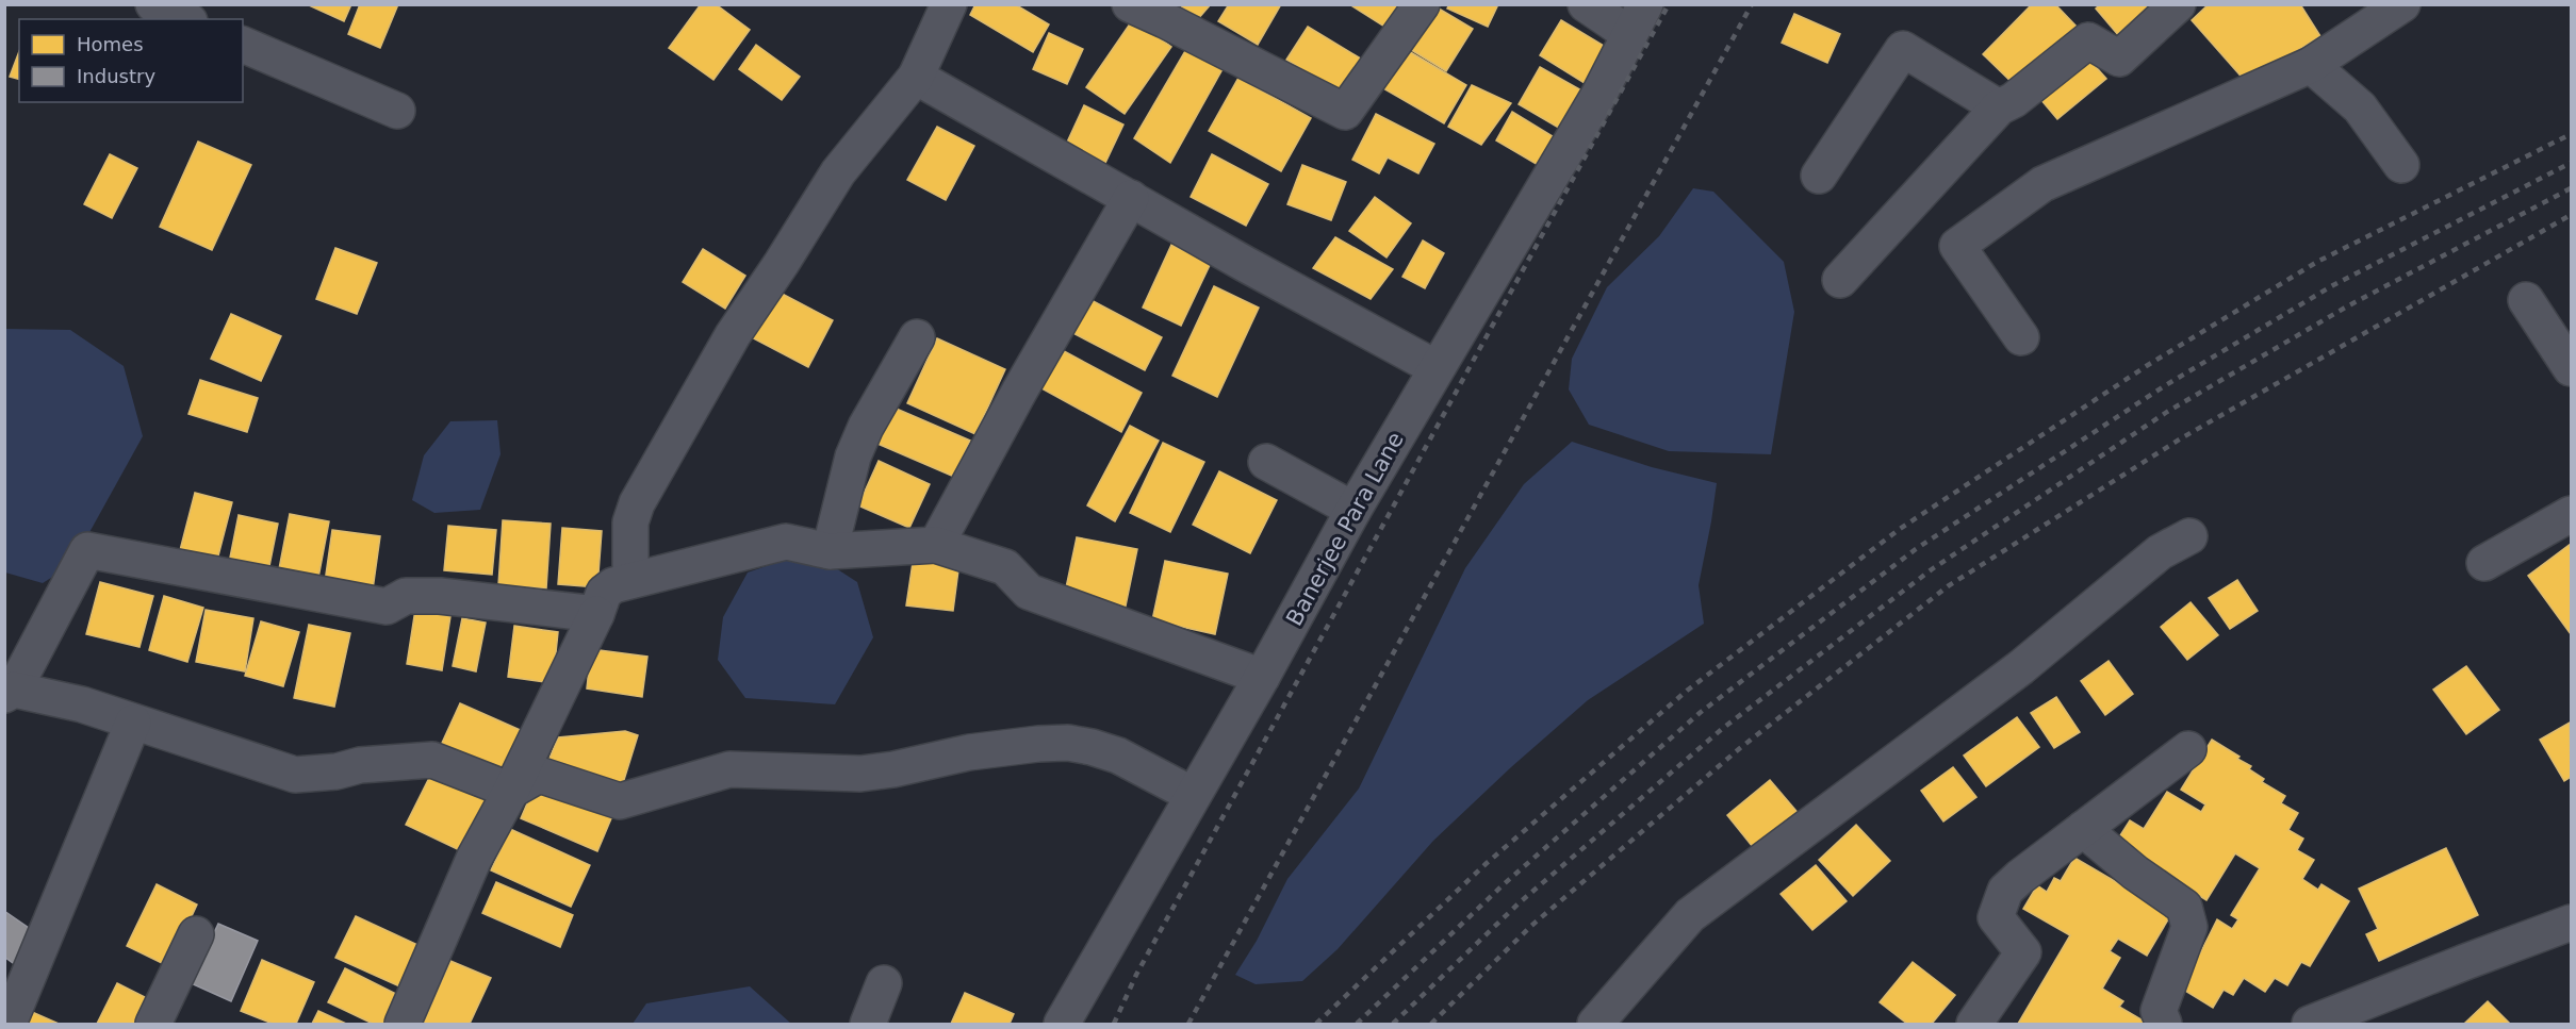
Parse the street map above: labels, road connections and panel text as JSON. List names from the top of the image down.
{
  "streets": {
    "street": ["Banerjee Para Lane"]
  },
  "legend": ["Homes", "Industry"]
}
